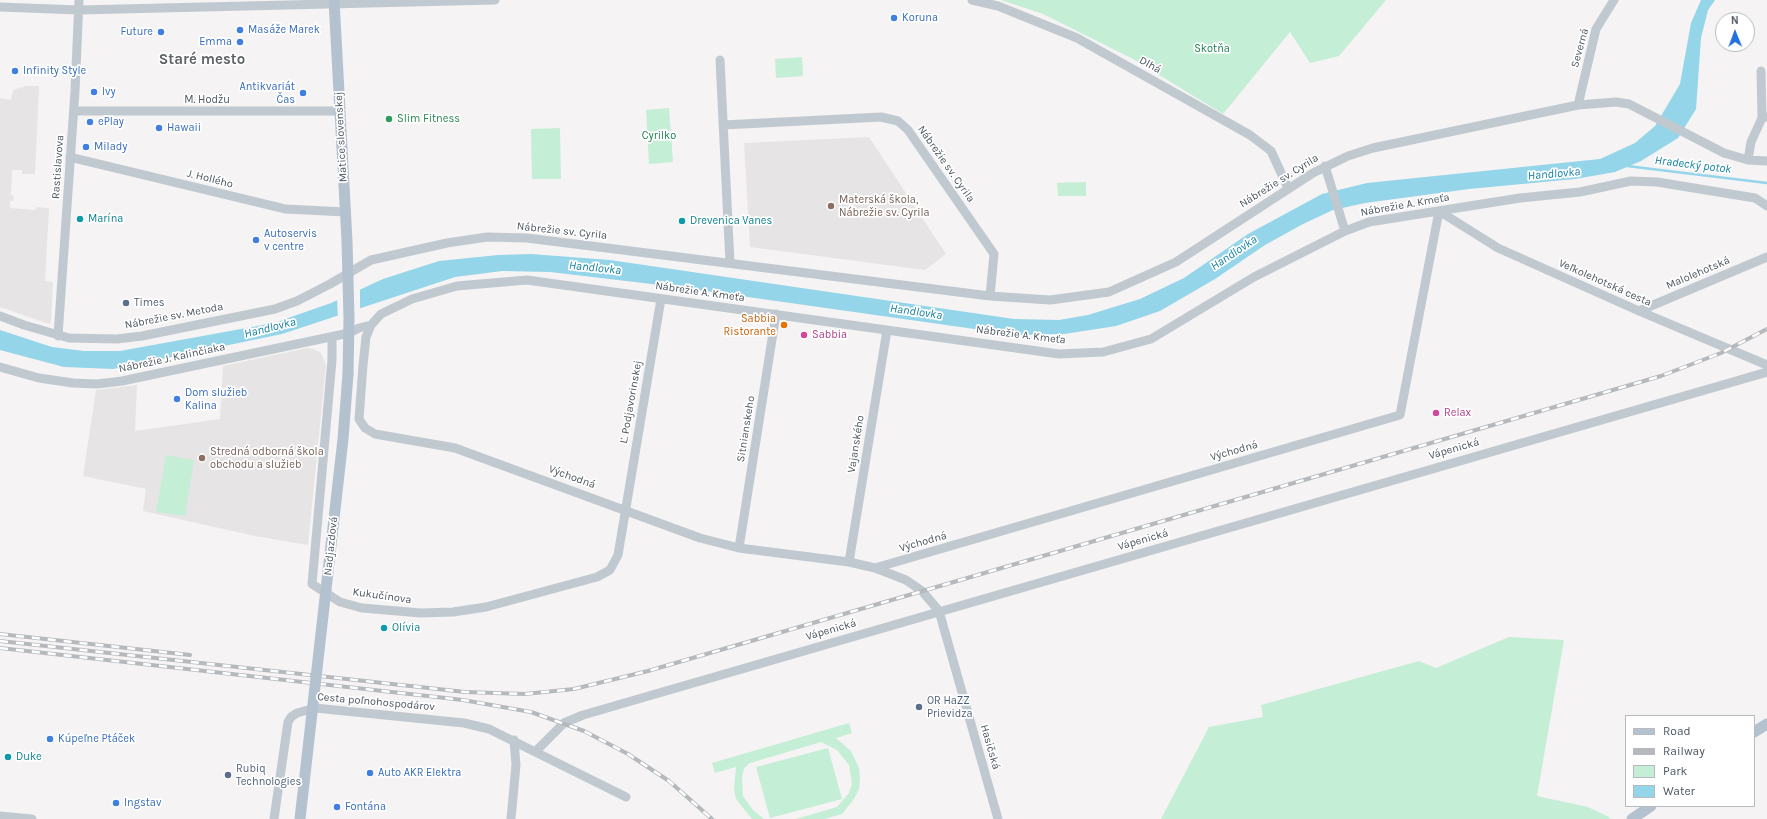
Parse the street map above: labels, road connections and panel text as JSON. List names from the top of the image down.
{
  "streets": {
    "main road": ["Matice slovenskej", "Nadjazdová"],
    "street": [
      "Severná",
      "Dlhá",
      "M. Hodžu",
      "Nábrežie sv. Cyrila",
      "Rastislavova",
      "J. Hollého",
      "Nábrežie A. Kmeťa",
      "Malolehotská",
      "Veľkolehotská cesta",
      "Nábrežie sv. Metoda",
      "Nábrežie J. Kalinčiaka",
      "Ľ. Podjavorinskej",
      "Sitnianskeho",
      "Vajanského",
      "Vápenická",
      "Východná",
      "Kukučínova",
      "Cesta poľnohospodárov",
      "Hasičská"
    ]
  },
  "crossings": [
    ["Severná", "Nábrežie sv. Cyrila"],
    ["Dlhá", "Nábrežie sv. Cyrila"],
    ["M. Hodžu", "Matice slovenskej"],
    ["M. Hodžu", "Rastislavova"],
    ["Matice slovenskej", "Nábrežie sv. Cyrila"],
    ["Matice slovenskej", "J. Hollého"],
    ["Matice slovenskej", "Nábrežie sv. Metoda"],
    ["Matice slovenskej", "Nadjazdová"],
    ["Nábrežie sv. Cyrila", "Nábrežie sv. Metoda"],
    ["Nábrežie sv. Cyrila", "Nadjazdová"],
    ["Rastislavova", "J. Hollého"],
    ["Rastislavova", "Nábrežie sv. Metoda"],
    ["Nábrežie A. Kmeťa", "Veľkolehotská cesta"],
    ["Nábrežie A. Kmeťa", "Nábrežie J. Kalinčiaka"],
    ["Nábrežie A. Kmeťa", "Ľ. Podjavorinskej"],
    ["Nábrežie A. Kmeťa", "Sitnianskeho"],
    ["Nábrežie A. Kmeťa", "Vajanského"],
    ["Nábrežie A. Kmeťa", "Východná"],
    ["Nábrežie A. Kmeťa", "Nadjazdová"],
    ["Malolehotská", "Veľkolehotská cesta"],
    ["Veľkolehotská cesta", "Východná"],
    ["Nábrežie sv. Metoda", "Nadjazdová"],
    ["Nábrežie J. Kalinčiaka", "Nadjazdová"],
    ["Nábrežie J. Kalinčiaka", "Kukučínova"],
    ["Ľ. Podjavorinskej", "Východná"],
    ["Ľ. Podjavorinskej", "Kukučínova"],
    ["Sitnianskeho", "Východná"],
    ["Vajanského", "Východná"],
    ["Vápenická", "Východná"],
    ["Vápenická", "Cesta poľnohospodárov"],
    ["Vápenická", "Hasičská"],
    ["Východná", "Kukučínova"],
    ["Východná", "Hasičská"]
  ],
  "districts": ["Staré mesto"],
  "water": ["Hradecký potok", "Handlovka"],
  "parks": ["Skotňa", "Cyrilko"],
  "places": [
    "Koruna",
    "Masáže Marek",
    "Future",
    "Emma",
    "Infinity Style",
    "Ivy",
    "Antikvariát Čas",
    "Slim Fitness",
    "ePlay",
    "Hawaii",
    "Milady",
    "Materská škola, Nábrežie sv. Cyrila",
    "Marína",
    "Drevenica Vanes",
    "Autoservis v centre",
    "Times",
    "Sabbia Ristorante",
    "Sabbia",
    "Dom služieb Kalina",
    "Relax",
    "Stredná odborná škola obchodu a služieb",
    "Olívia",
    "OR HaZZ Prievidza",
    "Kúpeľne Ptáček",
    "Duke",
    "Auto AKR Elektra",
    "Rubiq Technologies",
    "Ingstav",
    "Fontána"
  ],
  "legend": [
    "Road",
    "Railway",
    "Park",
    "Water"
  ],
  "north": "top"
}
